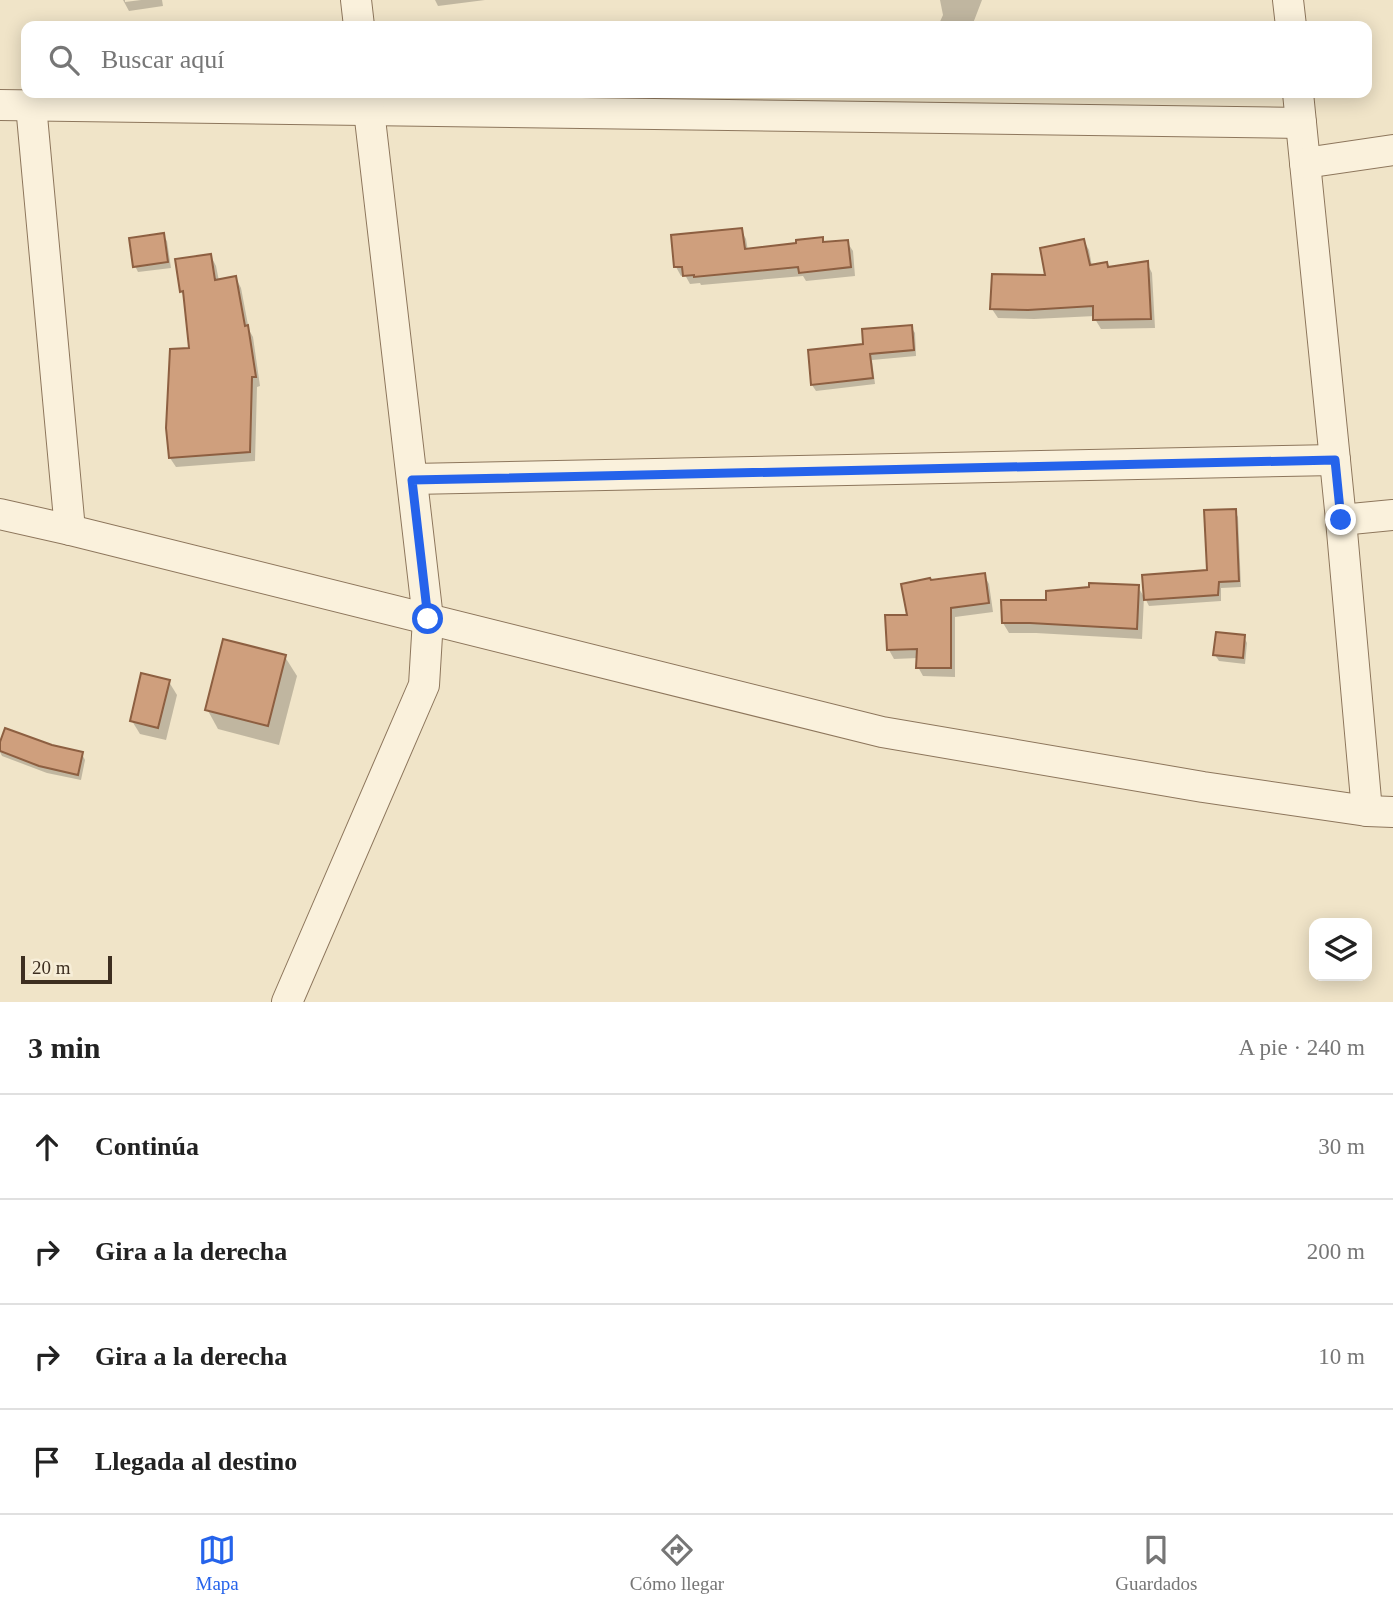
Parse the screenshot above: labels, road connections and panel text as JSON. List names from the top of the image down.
{
  "scale_bar": "20 m",
  "page": {
    "search": "Buscar aquí",
    "scale": "20 m",
    "heading": ["3 min", "A pie · 240 m"],
    "list": [
      ["Continúa", "30 m"],
      ["Gira a la derecha", "200 m"],
      ["Gira a la derecha", "10 m"],
      "Llegada al destino"
    ],
    "nav": ["Mapa", "Cómo llegar", "Guardados"]
  }
}
